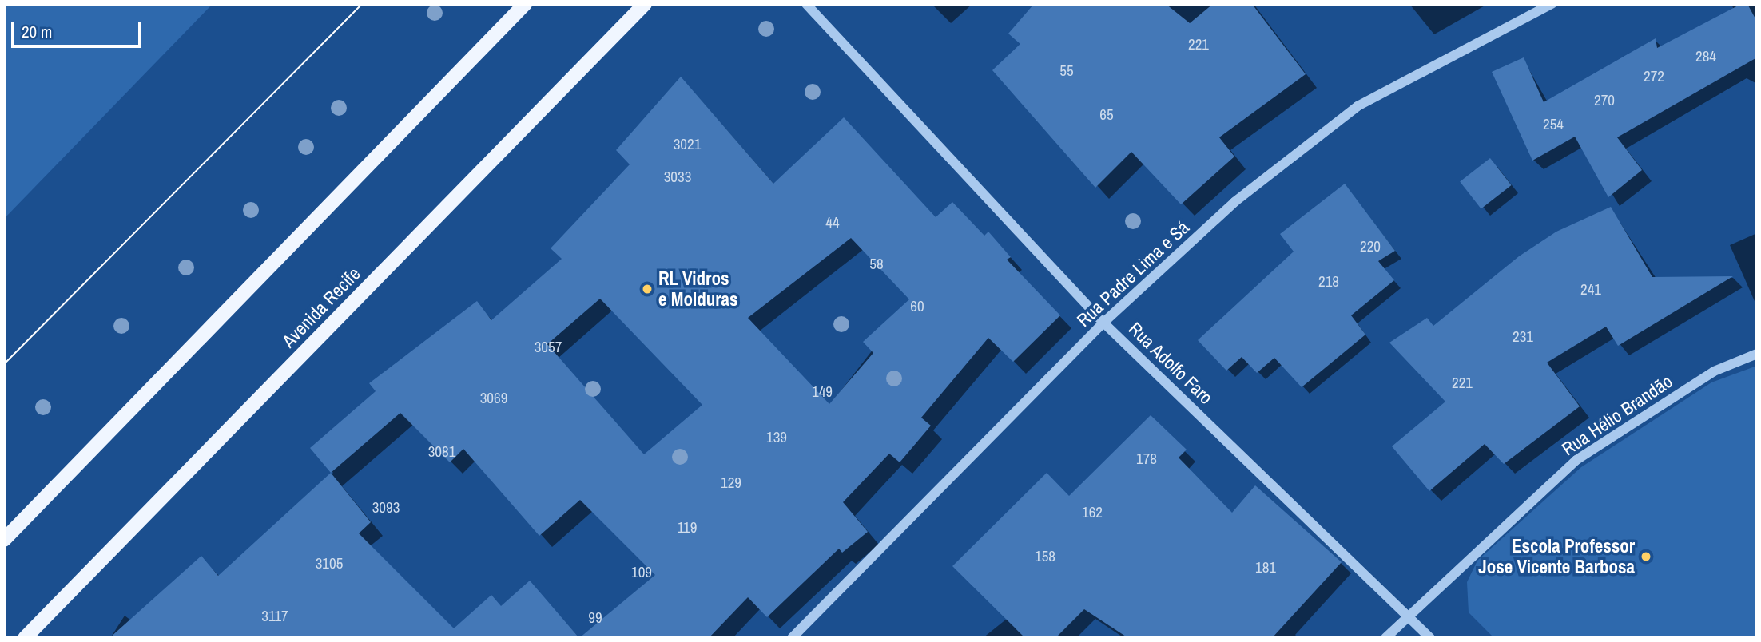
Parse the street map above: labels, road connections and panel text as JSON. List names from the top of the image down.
{
  "streets": {
    "main road": ["Avenida Recife"],
    "street": ["Rua Padre Lima e Sá", "Rua Adolfo Faro", "Rua Hélio Brandão"]
  },
  "crossings": [
    ["Rua Padre Lima e Sá", "Rua Adolfo Faro"],
    ["Rua Adolfo Faro", "Rua Hélio Brandão"]
  ],
  "places": ["RL Vidros e Molduras", "Escola Professor Jose Vicente Barbosa"],
  "house_numbers": [
    "221",
    "284",
    "55",
    "272",
    "270",
    "65",
    "254",
    "3021",
    "3033",
    "44",
    "220",
    "58",
    "218",
    "241",
    "60",
    "231",
    "3057",
    "221",
    "149",
    "3069",
    "139",
    "3081",
    "178",
    "129",
    "3093",
    "162",
    "119",
    "158",
    "3105",
    "181",
    "109",
    "3117",
    "99"
  ],
  "scale_bar": "20 m"
}
